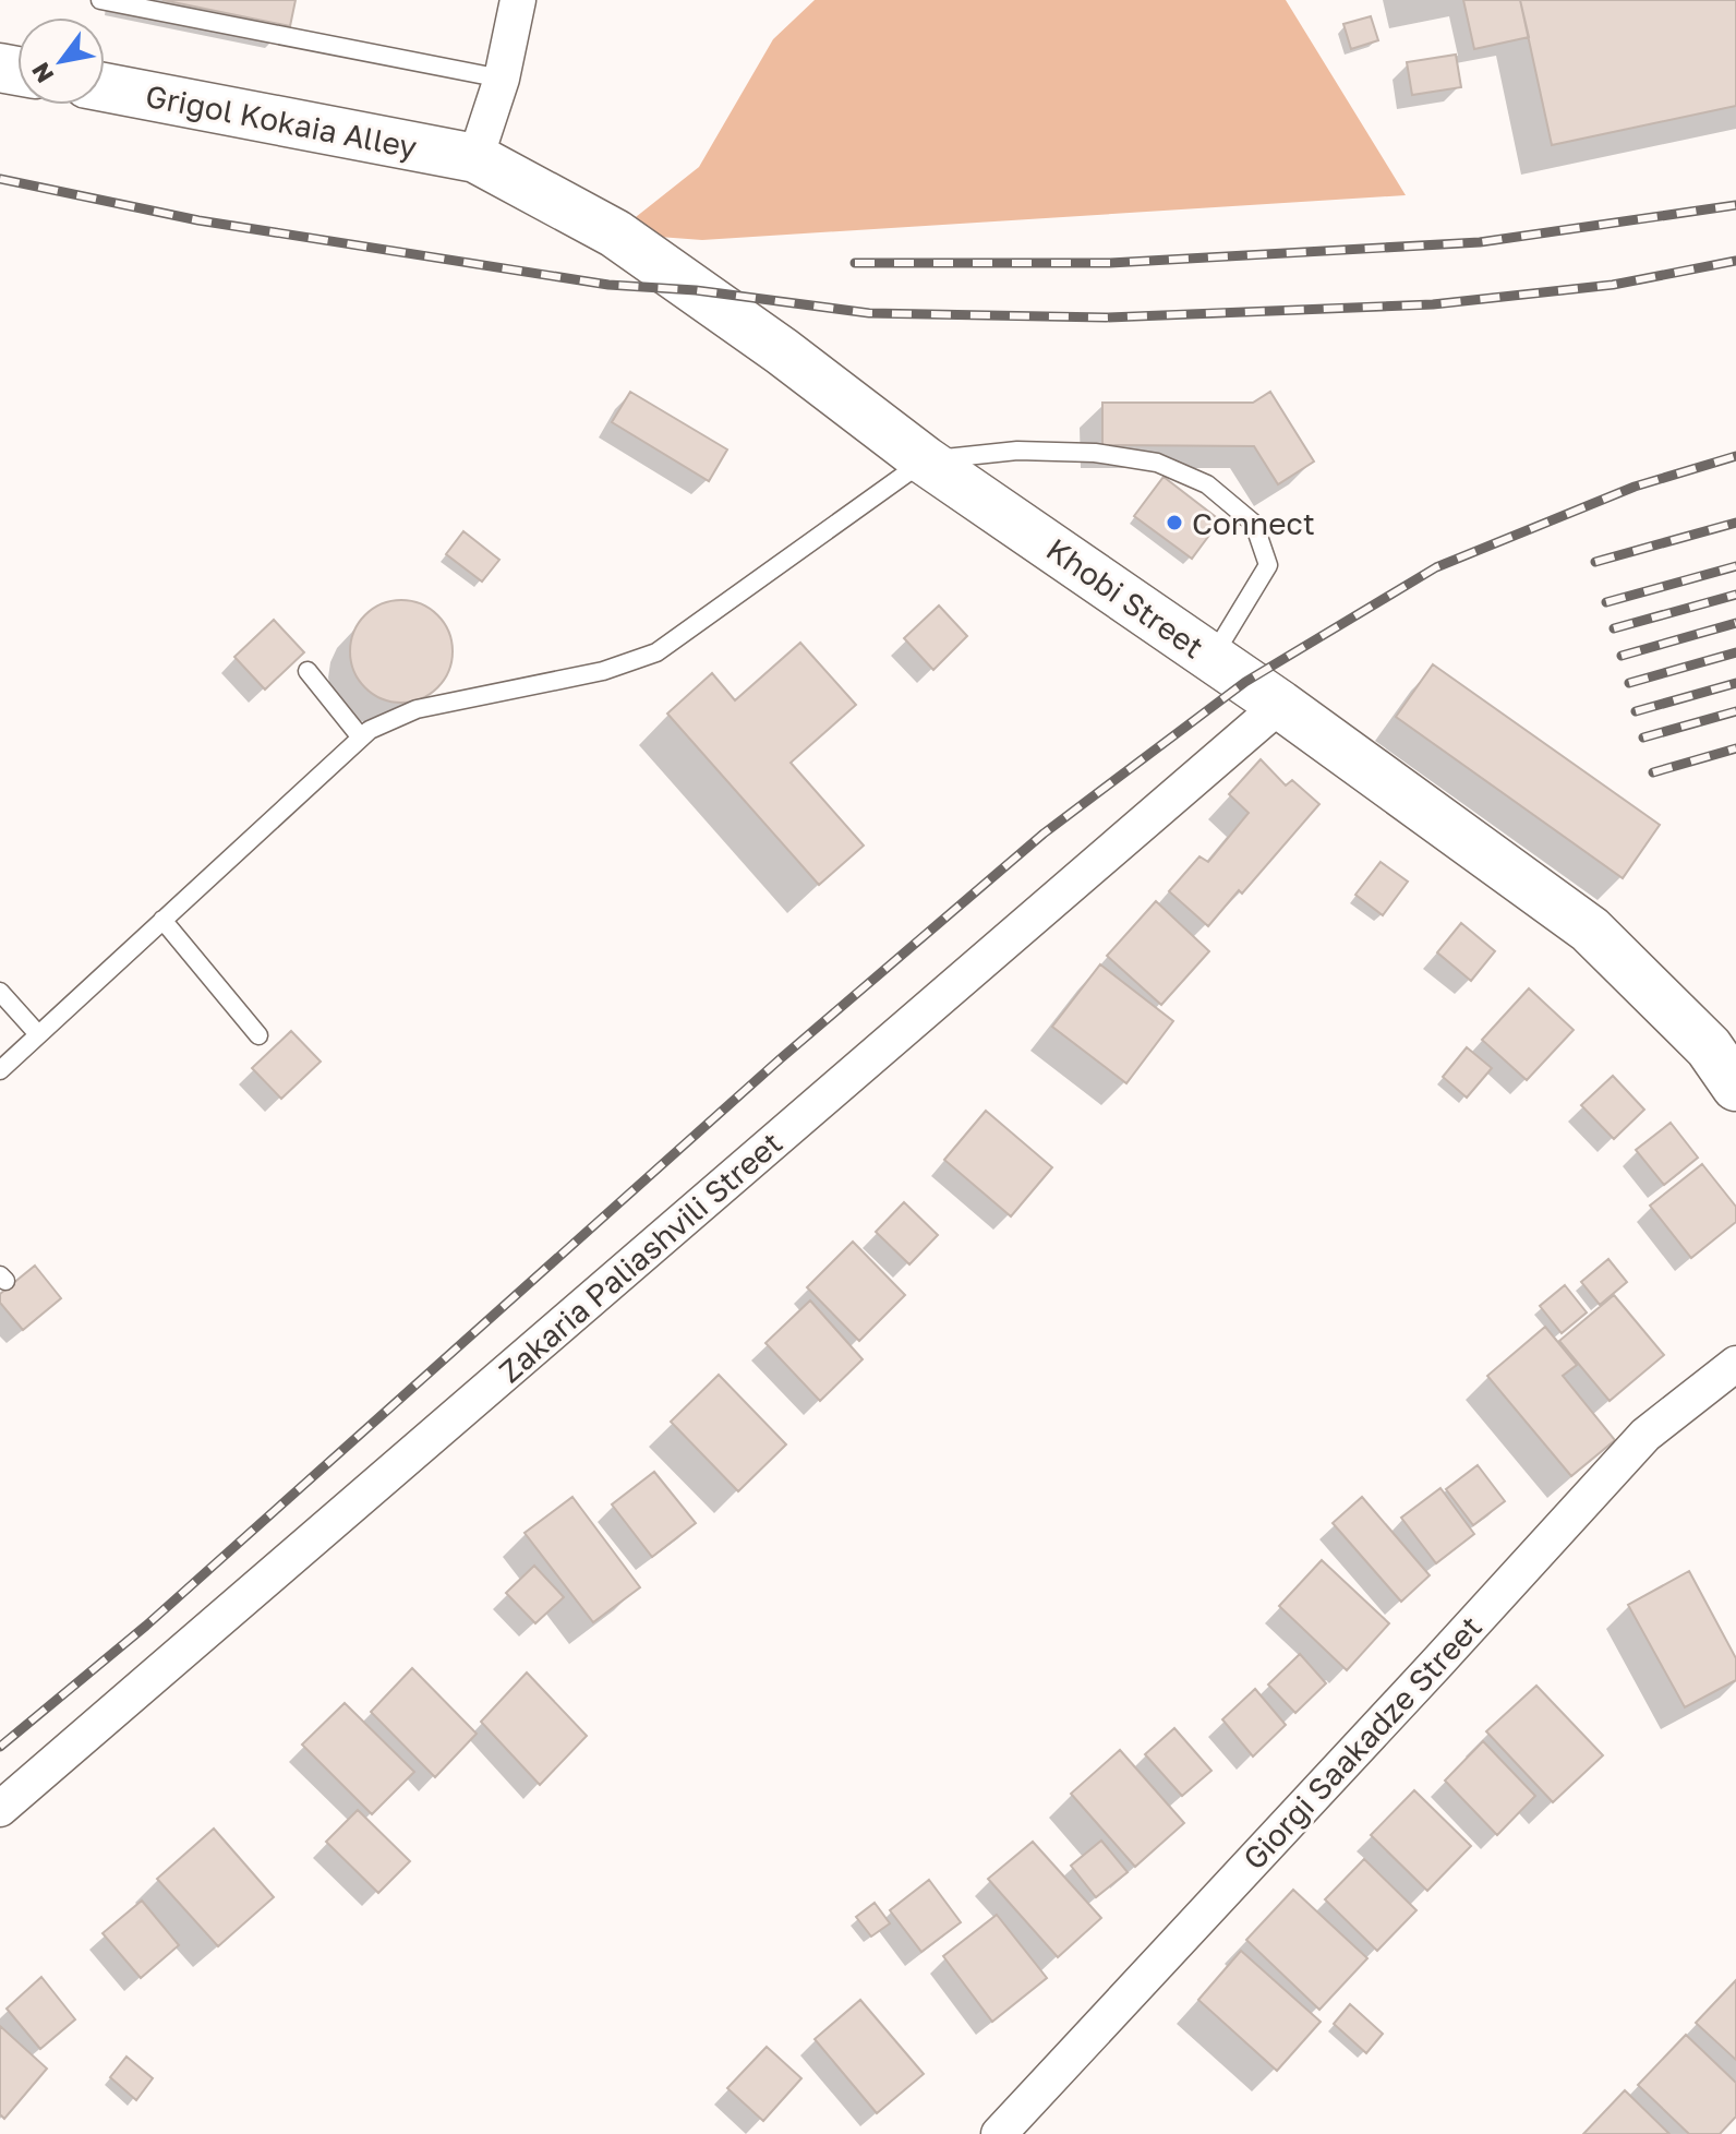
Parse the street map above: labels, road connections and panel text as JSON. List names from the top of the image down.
{
  "streets": {
    "main road": ["Grigol Kokaia Alley", "Khobi Street"],
    "street": ["Zakaria Paliashvili Street", "Giorgi Saakadze Street"]
  },
  "crossings": [
    ["Grigol Kokaia Alley", "Khobi Street"],
    ["Khobi Street", "Zakaria Paliashvili Street"]
  ],
  "places": ["Connect"],
  "north": "bottom left"
}
